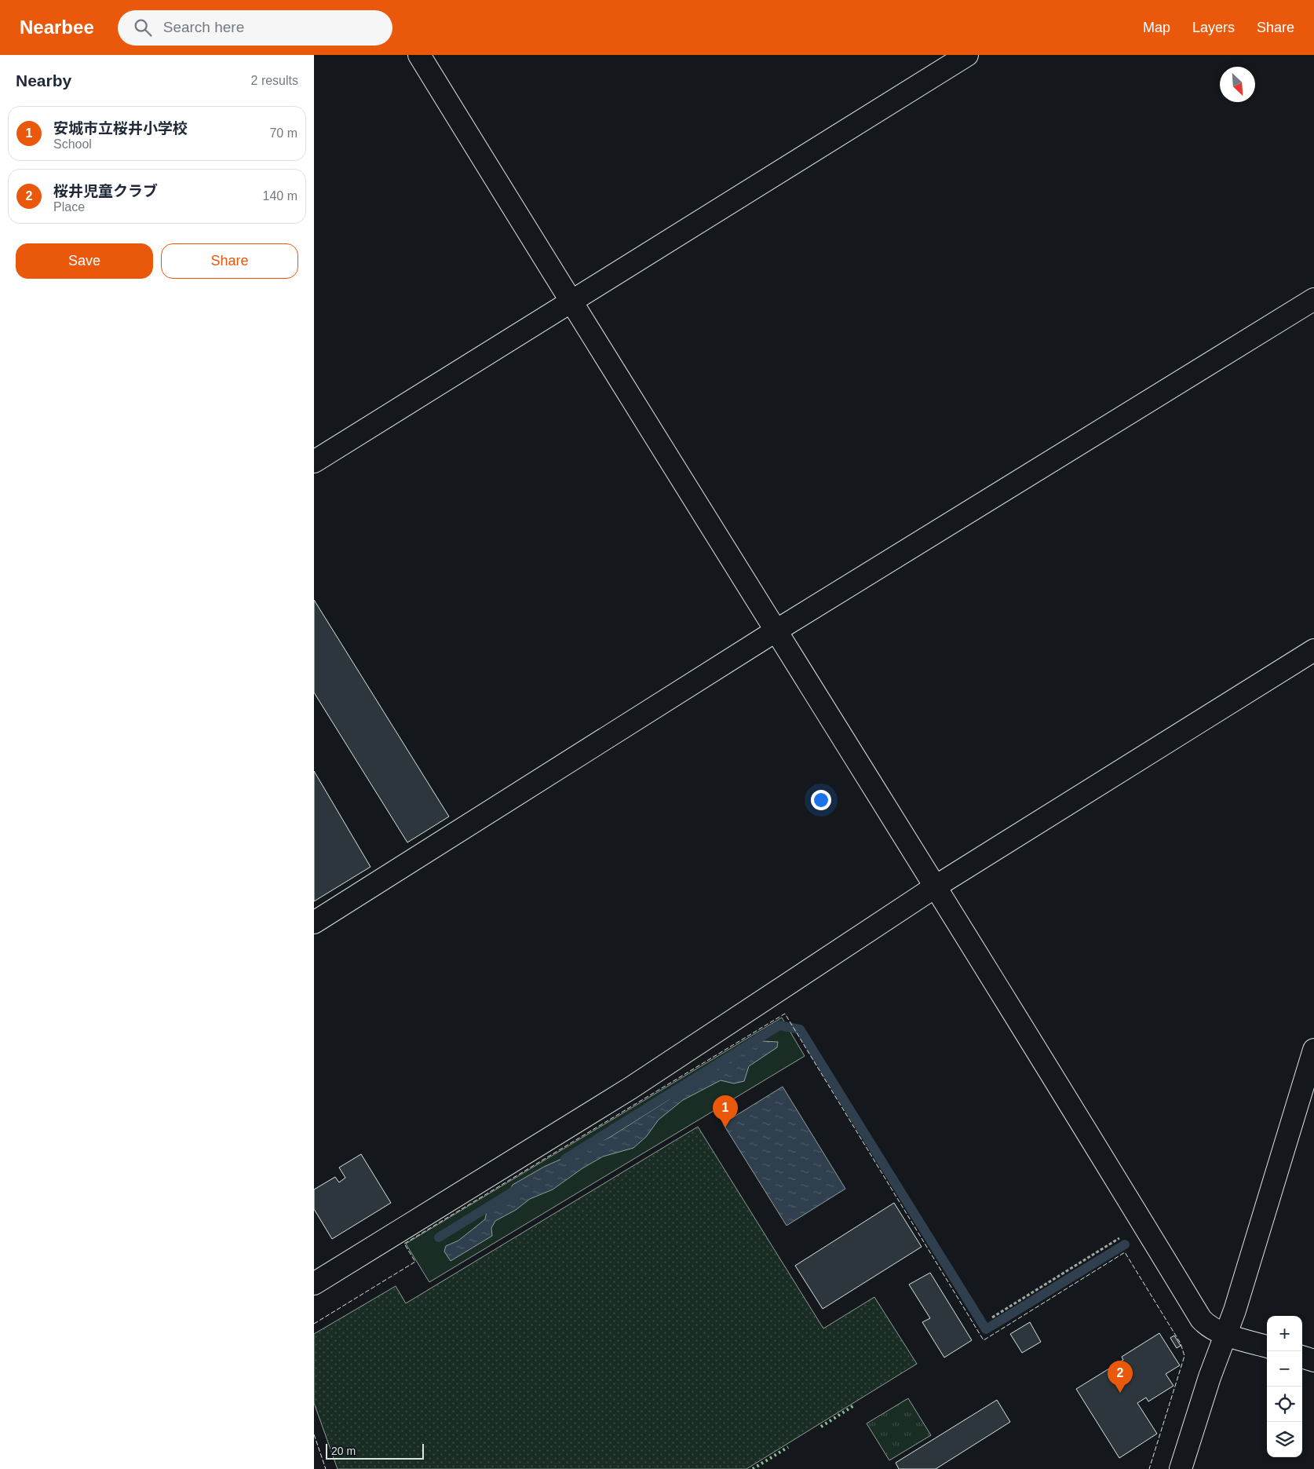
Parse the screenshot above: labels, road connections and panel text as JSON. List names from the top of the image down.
{
  "scale_bar": "20 m",
  "north": "bottom right",
  "page": {
    "header": "Nearbee",
    "search": "Search here",
    "nav": ["Map", "Layers", "Share"],
    "heading": ["Nearby", "2 results"],
    "list": [
      {
        "mark": "1",
        "name": "安城市立桜井小学校",
        "note": "School",
        "value": "70 m"
      },
      {
        "mark": "2",
        "name": "桜井児童クラブ",
        "note": "Place",
        "value": "140 m"
      }
    ],
    "buttons": ["Save", "Share"],
    "pins": ["1", "2"],
    "map_buttons": ["+", "−"],
    "scale": "20 m"
  }
}
